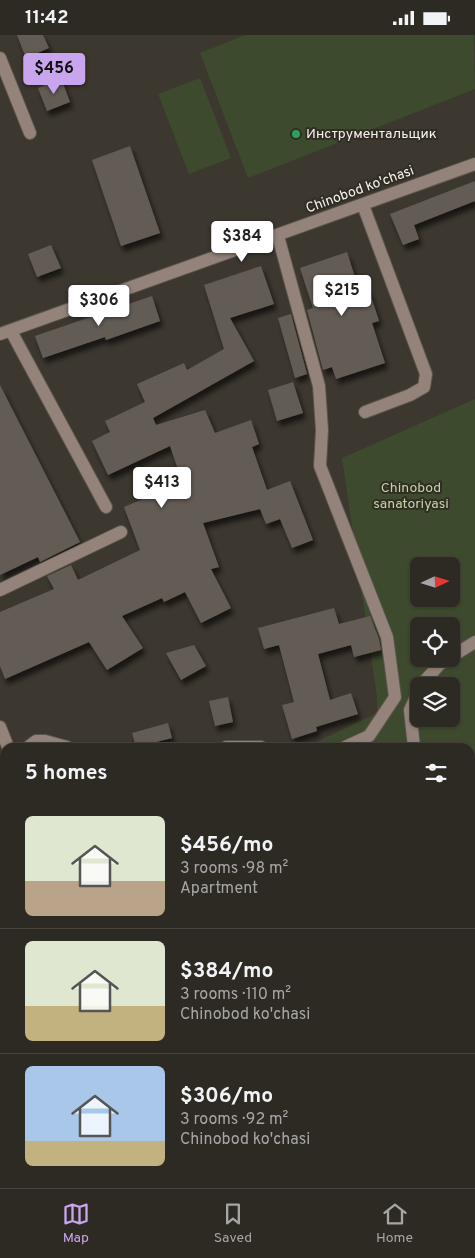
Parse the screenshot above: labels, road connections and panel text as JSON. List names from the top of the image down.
{
  "streets": {
    "street": ["Chinobod ko'chasi"]
  },
  "parks": ["Chinobod sanatoriyasi"],
  "places": ["Инструментальщик"],
  "north": "right",
  "page": {
    "status": "11:42",
    "price": [
      "$456",
      "$384",
      "$215",
      "$306",
      "$413"
    ],
    "heading": "5 homes",
    "list": [
      {
        "name": "$456/mo",
        "note": "3 rooms · 98 m² · Apartment"
      },
      {
        "name": "$384/mo",
        "note": "3 rooms · 110 m² · Chinobod ko'chasi"
      },
      {
        "name": "$306/mo",
        "note": "3 rooms · 92 m² · Chinobod ko'chasi"
      }
    ],
    "tabs": ["Map", "Saved", "Home"]
  }
}
